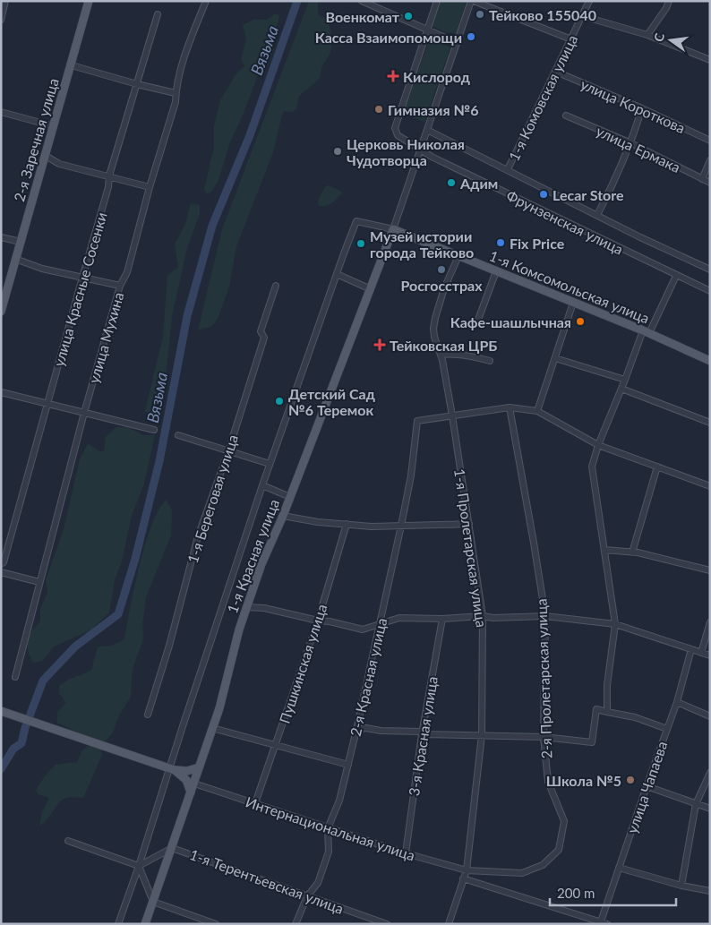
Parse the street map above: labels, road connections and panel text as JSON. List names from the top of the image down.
{
  "streets": {
    "main road": ["2-я Заречная улица", "1-я Комсомольская улица", "1-я Красная улица"],
    "street": [
      "1-я Комовская улица",
      "улица Короткова",
      "улица Ермака",
      "Фрунзенская улица",
      "улица Красные Сосенки",
      "улица Мухина",
      "1-я Береговая улица",
      "1-я Пролетарская улица",
      "Пушкинская улица",
      "2-я Красная улица",
      "2-я Пролетарская улица",
      "3-я Красная улица",
      "улица Чапаева",
      "Интернациональная улица",
      "1-я Терентьевская улица"
    ]
  },
  "crossings": [
    ["1-я Комовская улица", "улица Короткова"],
    ["1-я Комовская улица", "Фрунзенская улица"],
    ["1-я Комсомольская улица", "1-я Пролетарская улица"],
    ["1-я Комсомольская улица", "1-я Красная улица"],
    ["1-я Пролетарская улица", "2-я Красная улица"],
    ["1-я Пролетарская улица", "2-я Пролетарская улица"],
    ["1-я Пролетарская улица", "Интернациональная улица"],
    ["1-я Красная улица", "Интернациональная улица"],
    ["1-я Красная улица", "1-я Терентьевская улица"],
    ["Пушкинская улица", "Интернациональная улица"],
    ["2-я Красная улица", "Интернациональная улица"],
    ["2-я Красная улица", "1-я Терентьевская улица"],
    ["2-я Пролетарская улица", "Интернациональная улица"],
    ["3-я Красная улица", "Интернациональная улица"]
  ],
  "water": ["Вязьма"],
  "places": {
    "other": [
      "Тейково 155040",
      "Военкомат",
      "Касса Взаимопомощи",
      "Гимназия №6",
      "Церковь Николая Чудотворца",
      "Адим",
      "Lecar Store",
      "Fix Price",
      "Музей истории города Тейково",
      "Росгосстрах",
      "Кафе-шашлычная",
      "Детский Сад №6 Теремок",
      "Школа №5"
    ],
    "health": ["Кислород", "Тейковская ЦРБ"]
  },
  "scale_bar": "200 m",
  "north": "left"
}
